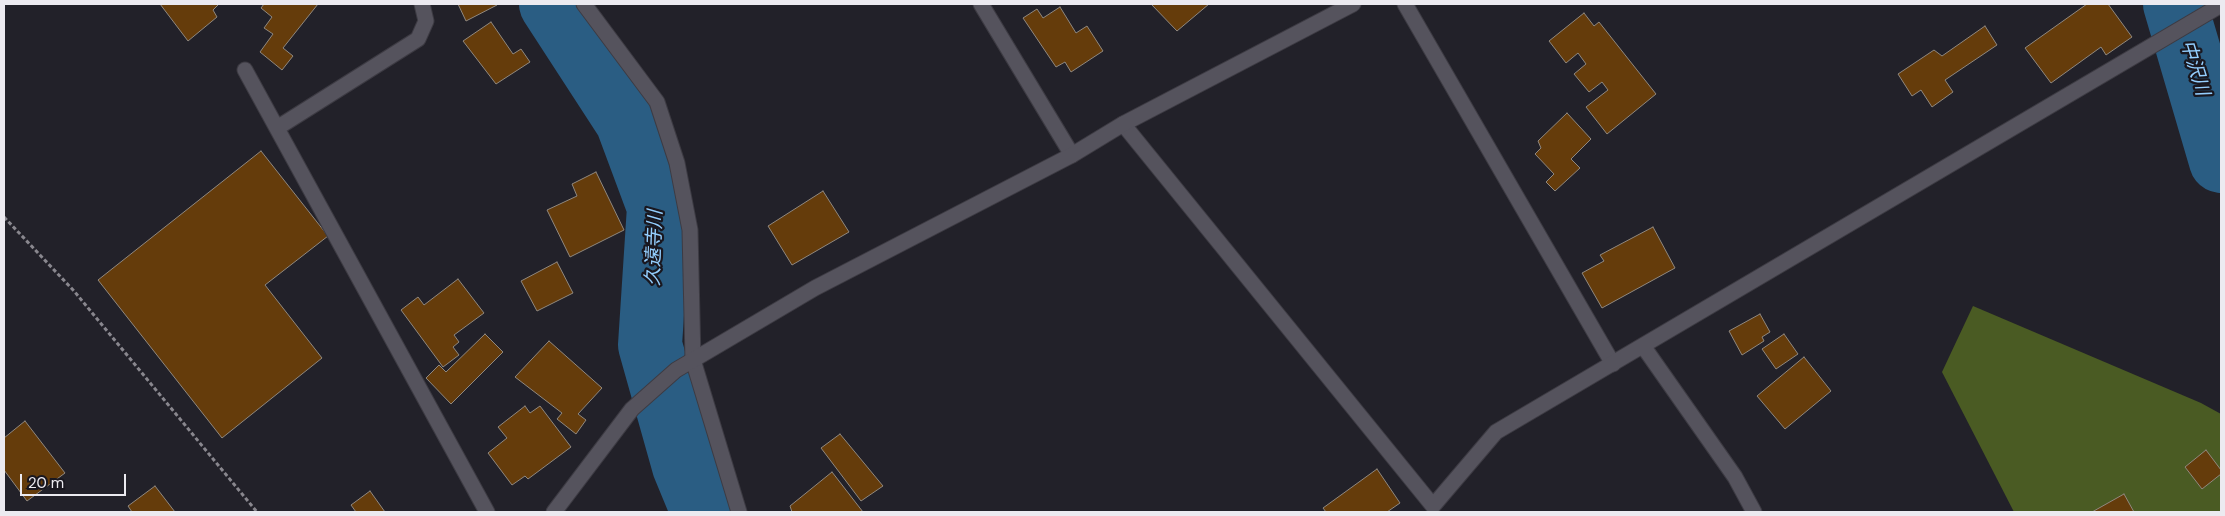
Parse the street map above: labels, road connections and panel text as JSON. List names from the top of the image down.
{
  "water": ["中沢川", "久遠寺川"],
  "scale_bar": "20 m"
}
